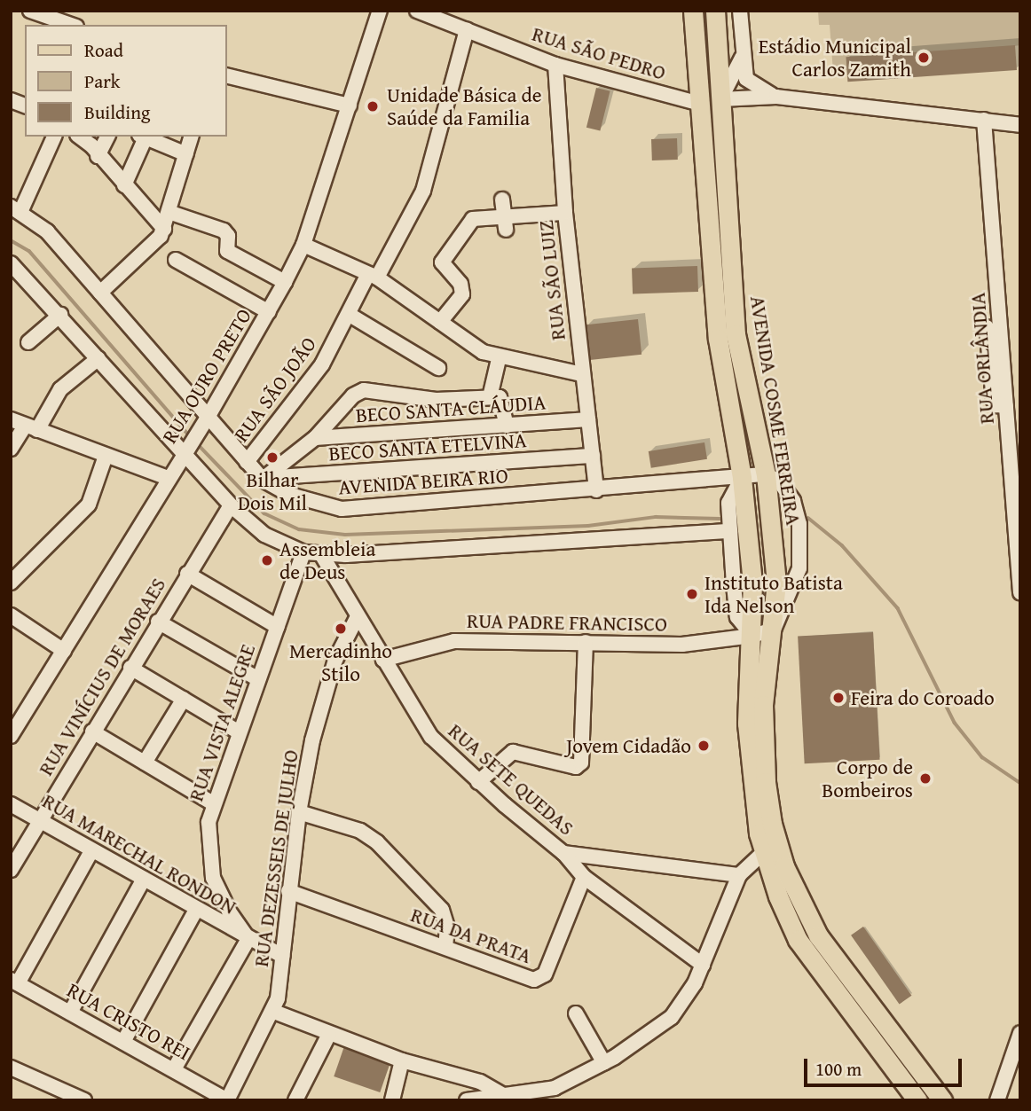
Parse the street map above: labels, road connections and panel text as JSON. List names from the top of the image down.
{
  "streets": {
    "main road": ["AVENIDA COSME FERREIRA"],
    "street": [
      "RUA SÃO PEDRO",
      "RUA SÃO LUIZ",
      "RUA ORLÂNDIA",
      "RUA OURO PRETO",
      "RUA SÃO JOÃO",
      "BECO SANTA CLÁUDIA",
      "BECO SANTA ETELVINA",
      "AVENIDA BEIRA RIO",
      "RUA PADRE FRANCISCO",
      "RUA VINÍCIUS DE MORAES",
      "RUA VISTA ALEGRE",
      "RUA SETE QUEDAS",
      "RUA MARECHAL RONDON",
      "RUA DEZESSEIS DE JULHO",
      "RUA DA PRATA",
      "RUA CRISTO REI"
    ]
  },
  "crossings": [
    ["RUA SÃO PEDRO", "RUA SÃO LUIZ"],
    ["RUA SÃO PEDRO", "RUA SÃO JOÃO"],
    ["RUA SÃO LUIZ", "BECO SANTA CLÁUDIA"],
    ["RUA SÃO LUIZ", "BECO SANTA ETELVINA"],
    ["RUA SÃO LUIZ", "AVENIDA BEIRA RIO"],
    ["RUA OURO PRETO", "AVENIDA BEIRA RIO"],
    ["RUA SÃO JOÃO", "AVENIDA BEIRA RIO"],
    ["AVENIDA COSME FERREIRA", "AVENIDA BEIRA RIO"],
    ["AVENIDA COSME FERREIRA", "RUA PADRE FRANCISCO"],
    ["BECO SANTA ETELVINA", "AVENIDA BEIRA RIO"],
    ["RUA PADRE FRANCISCO", "RUA SETE QUEDAS"],
    ["RUA VINÍCIUS DE MORAES", "RUA MARECHAL RONDON"],
    ["RUA VISTA ALEGRE", "RUA MARECHAL RONDON"],
    ["RUA SETE QUEDAS", "RUA DEZESSEIS DE JULHO"],
    ["RUA MARECHAL RONDON", "RUA DEZESSEIS DE JULHO"],
    ["RUA DEZESSEIS DE JULHO", "RUA DA PRATA"],
    ["RUA DEZESSEIS DE JULHO", "RUA CRISTO REI"]
  ],
  "places": [
    "Estádio Municipal Carlos Zamith",
    "Unidade Básica de Saúde da Familia",
    "Bilhar Dois Mil",
    "Assembleia de Deus",
    "Instituto Batista Ida Nelson",
    "Mercadinho Stilo",
    "Feira do Coroado",
    "Jovem Cidadão",
    "Corpo de Bombeiros"
  ],
  "legend": ["Road", "Park", "Building"],
  "scale_bar": "100 m"
}
